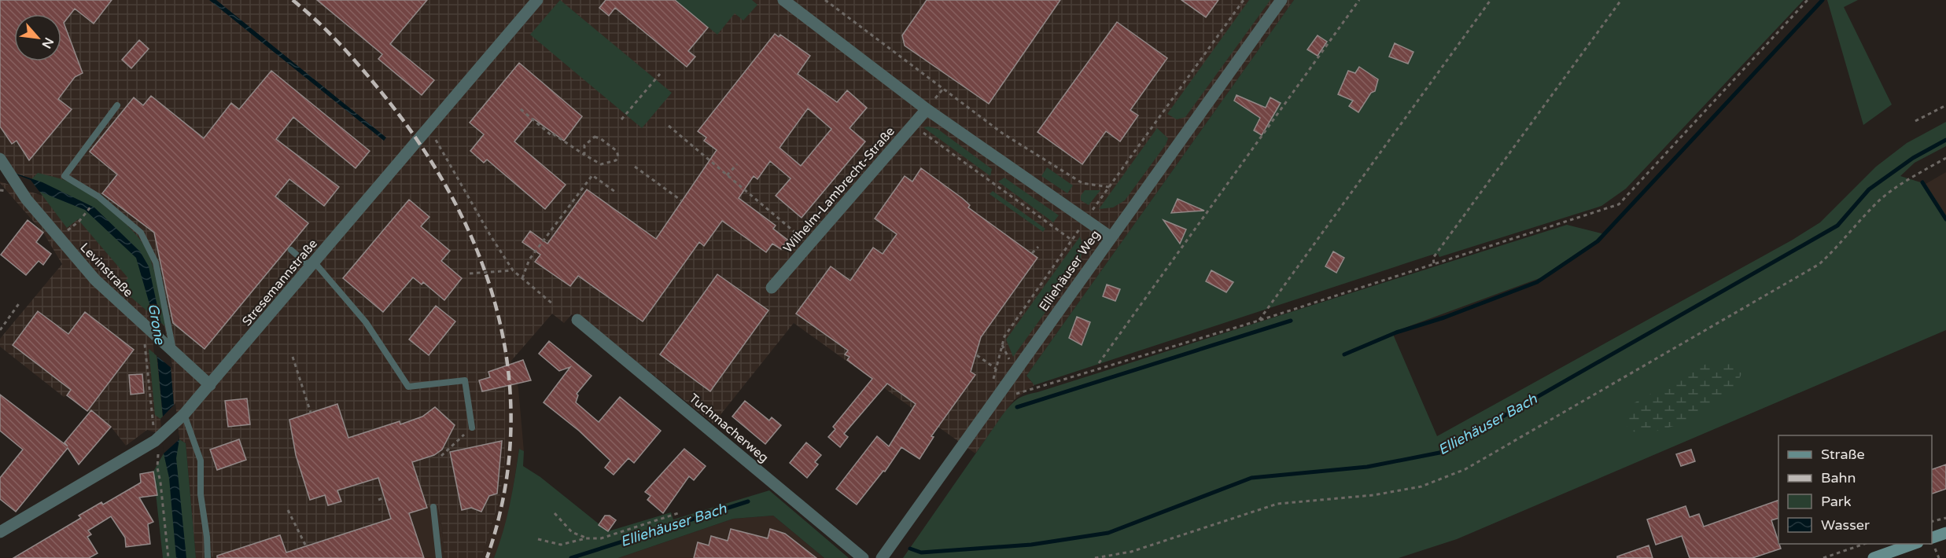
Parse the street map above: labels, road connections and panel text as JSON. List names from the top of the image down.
{
  "streets": {
    "street": [
      "Wilhelm-Lambrecht-Straße",
      "Levinstraße",
      "Elliehäuser Weg",
      "Stresemannstraße",
      "Tuchmacherweg"
    ]
  },
  "crossings": [
    ["Levinstraße", "Stresemannstraße"]
  ],
  "water": ["Grone", "Elliehäuser Bach"],
  "legend": [
    "Straße",
    "Bahn",
    "Park",
    "Wasser"
  ],
  "north": "bottom right"
}
